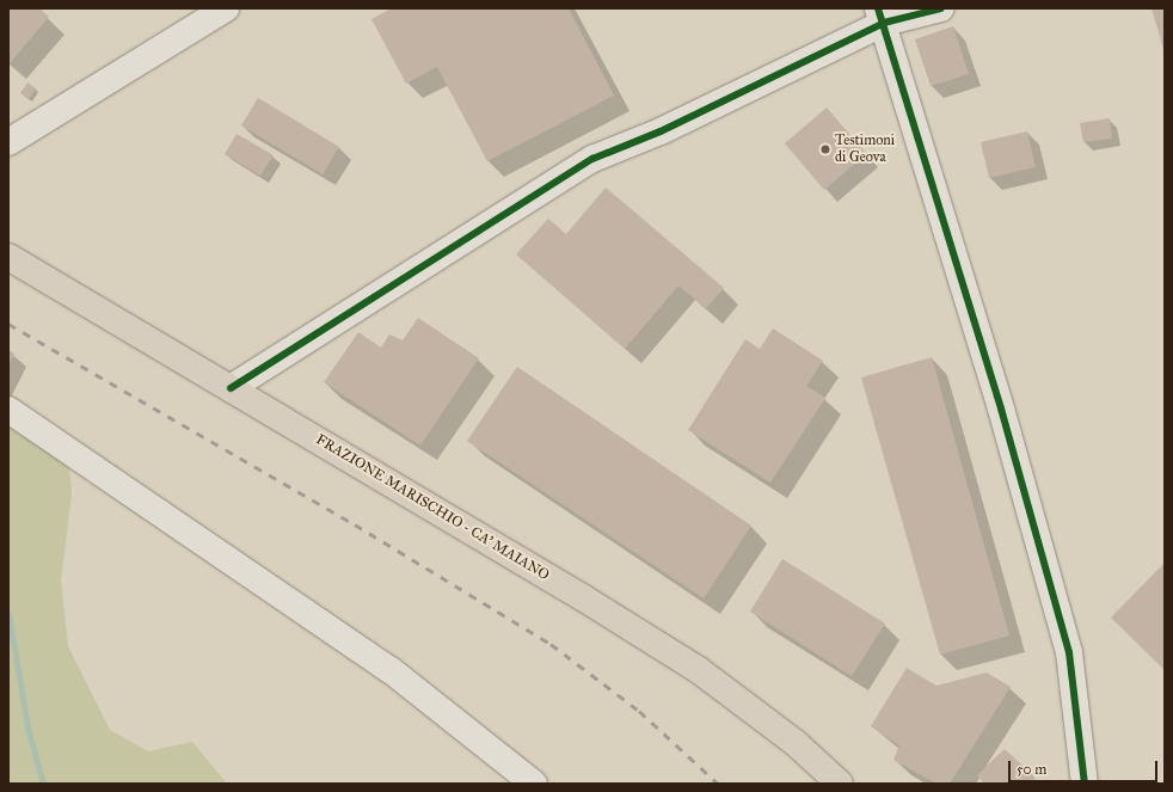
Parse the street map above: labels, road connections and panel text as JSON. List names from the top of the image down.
{
  "streets": {
    "main road": ["FRAZIONE MARISCHIO - CA' MAIANO"]
  },
  "places": ["Testimoni di Geova"],
  "scale_bar": "50 m"
}
